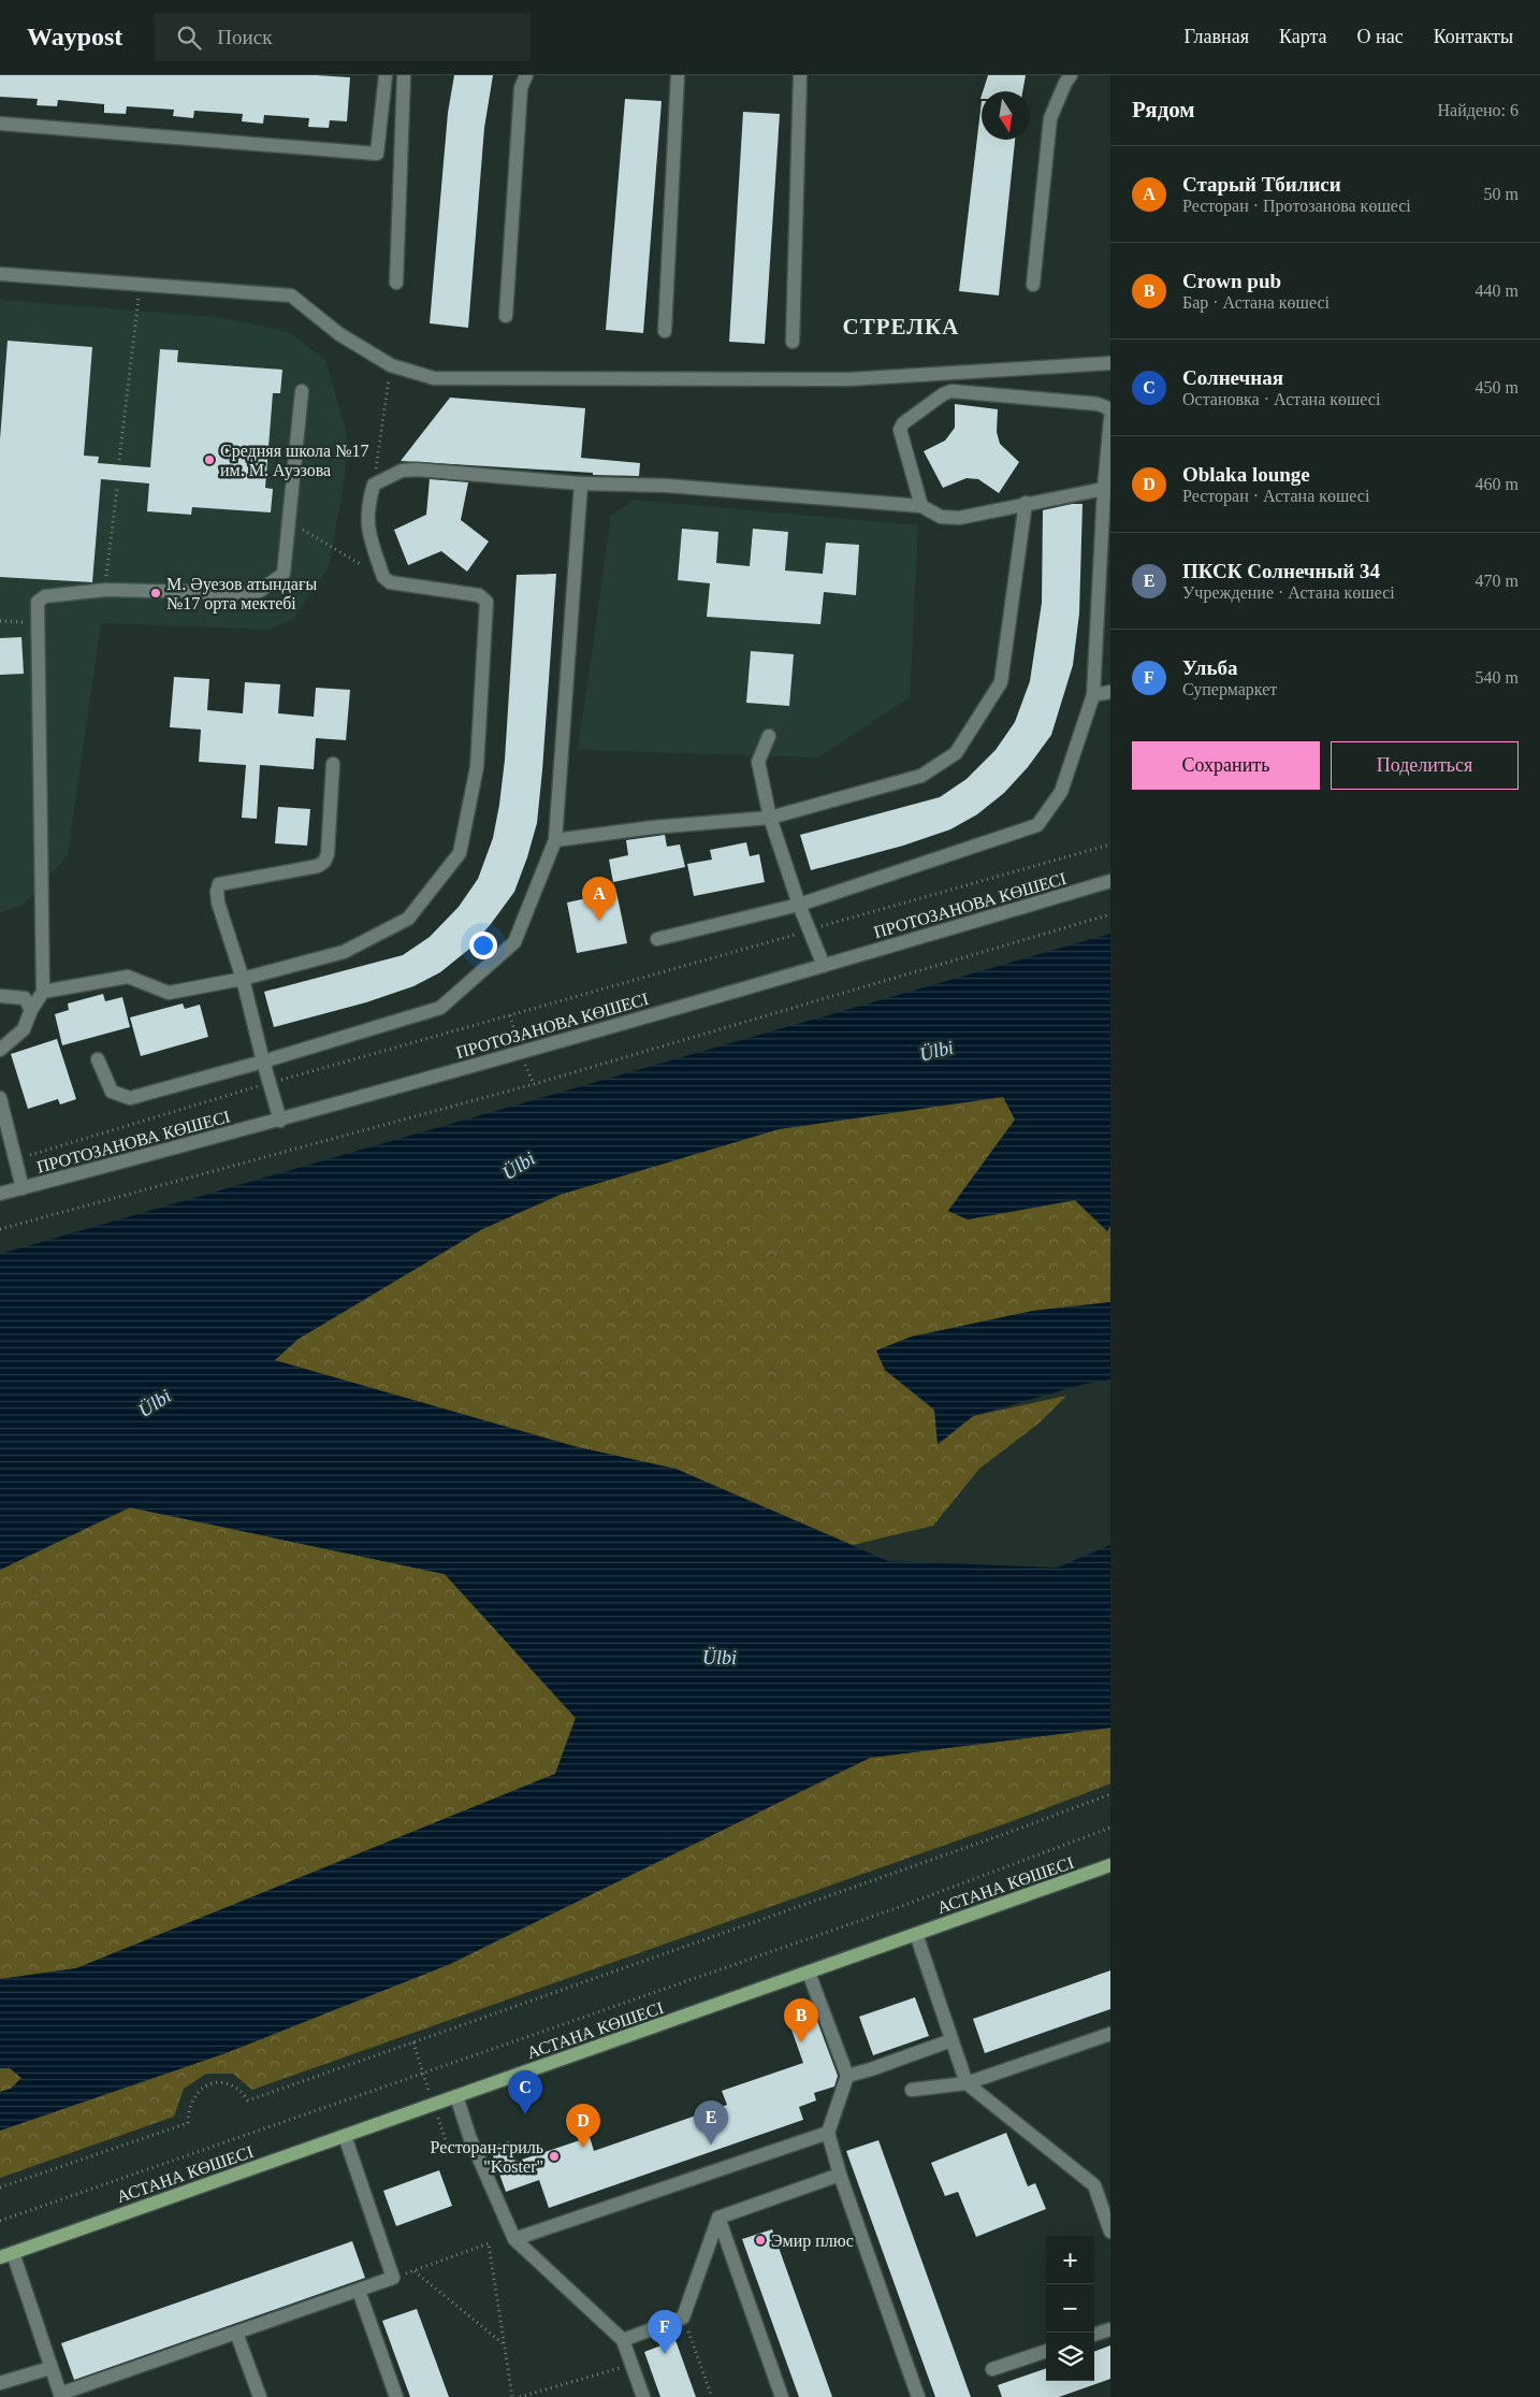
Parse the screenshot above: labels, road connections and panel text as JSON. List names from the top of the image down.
{
  "streets": {
    "main road": ["АСТАНА КӨШЕСІ"],
    "street": ["ПРОТОЗАНОВА КӨШЕСІ"]
  },
  "districts": ["СТРЕЛКА"],
  "water": ["Ülbi"],
  "places": [
    "Средняя школа №17 им. М. Ауэзова",
    "М. Әуезов атындағы №17 орта мектебі",
    "Ресторан-гриль \"Koster\"",
    "Эмир плюс"
  ],
  "north": "bottom",
  "page": {
    "header": "Waypost",
    "search": "Поиск",
    "nav": [
      "Главная",
      "Карта",
      "О нас",
      "Контакты"
    ],
    "heading": ["Рядом", "Найдено: 6"],
    "list": [
      {
        "mark": "A",
        "name": "Старый Тбилиси",
        "note": "Ресторан · Протозанова көшесі",
        "value": "50 m"
      },
      {
        "mark": "B",
        "name": "Crown pub",
        "note": "Бар · Астана көшесі",
        "value": "440 m"
      },
      {
        "mark": "C",
        "name": "Солнечная",
        "note": "Остановка · Астана көшесі",
        "value": "450 m"
      },
      {
        "mark": "D",
        "name": "Oblaka lounge",
        "note": "Ресторан · Астана көшесі",
        "value": "460 m"
      },
      {
        "mark": "E",
        "name": "ПКСК Солнечный 34",
        "note": "Учреждение · Астана көшесі",
        "value": "470 m"
      },
      {
        "mark": "F",
        "name": "Ульба",
        "note": "Супермаркет",
        "value": "540 m"
      }
    ],
    "buttons": ["Сохранить", "Поделиться"],
    "pins": [
      "A",
      "B",
      "C",
      "E",
      "D",
      "F"
    ],
    "map_buttons": ["+", "−"]
  }
}
